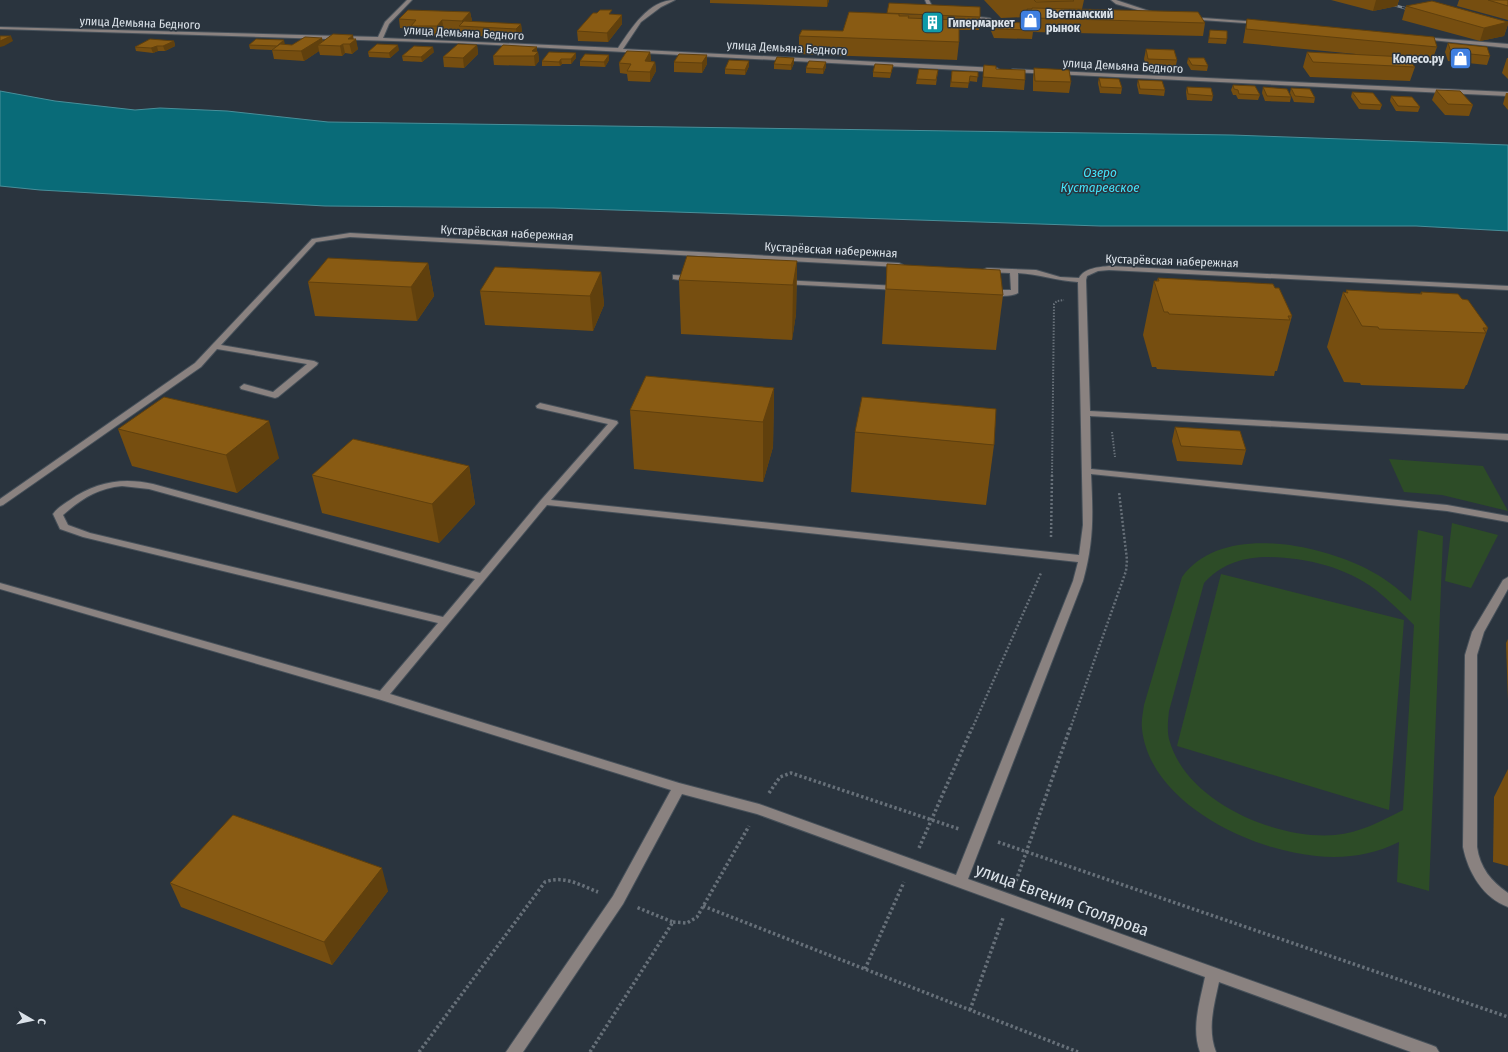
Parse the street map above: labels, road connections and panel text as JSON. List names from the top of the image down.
{
  "streets": {
    "street": ["улица Демьяна Бедного", "Кустарёвская набережная", "улица Евгения Столярова"]
  },
  "water": ["Озеро Кустаревское"],
  "places": {
    "shop": ["Вьетнамский рынок", "Колесо.ру"],
    "building": ["Гипермаркет"]
  },
  "north": "right"
}
